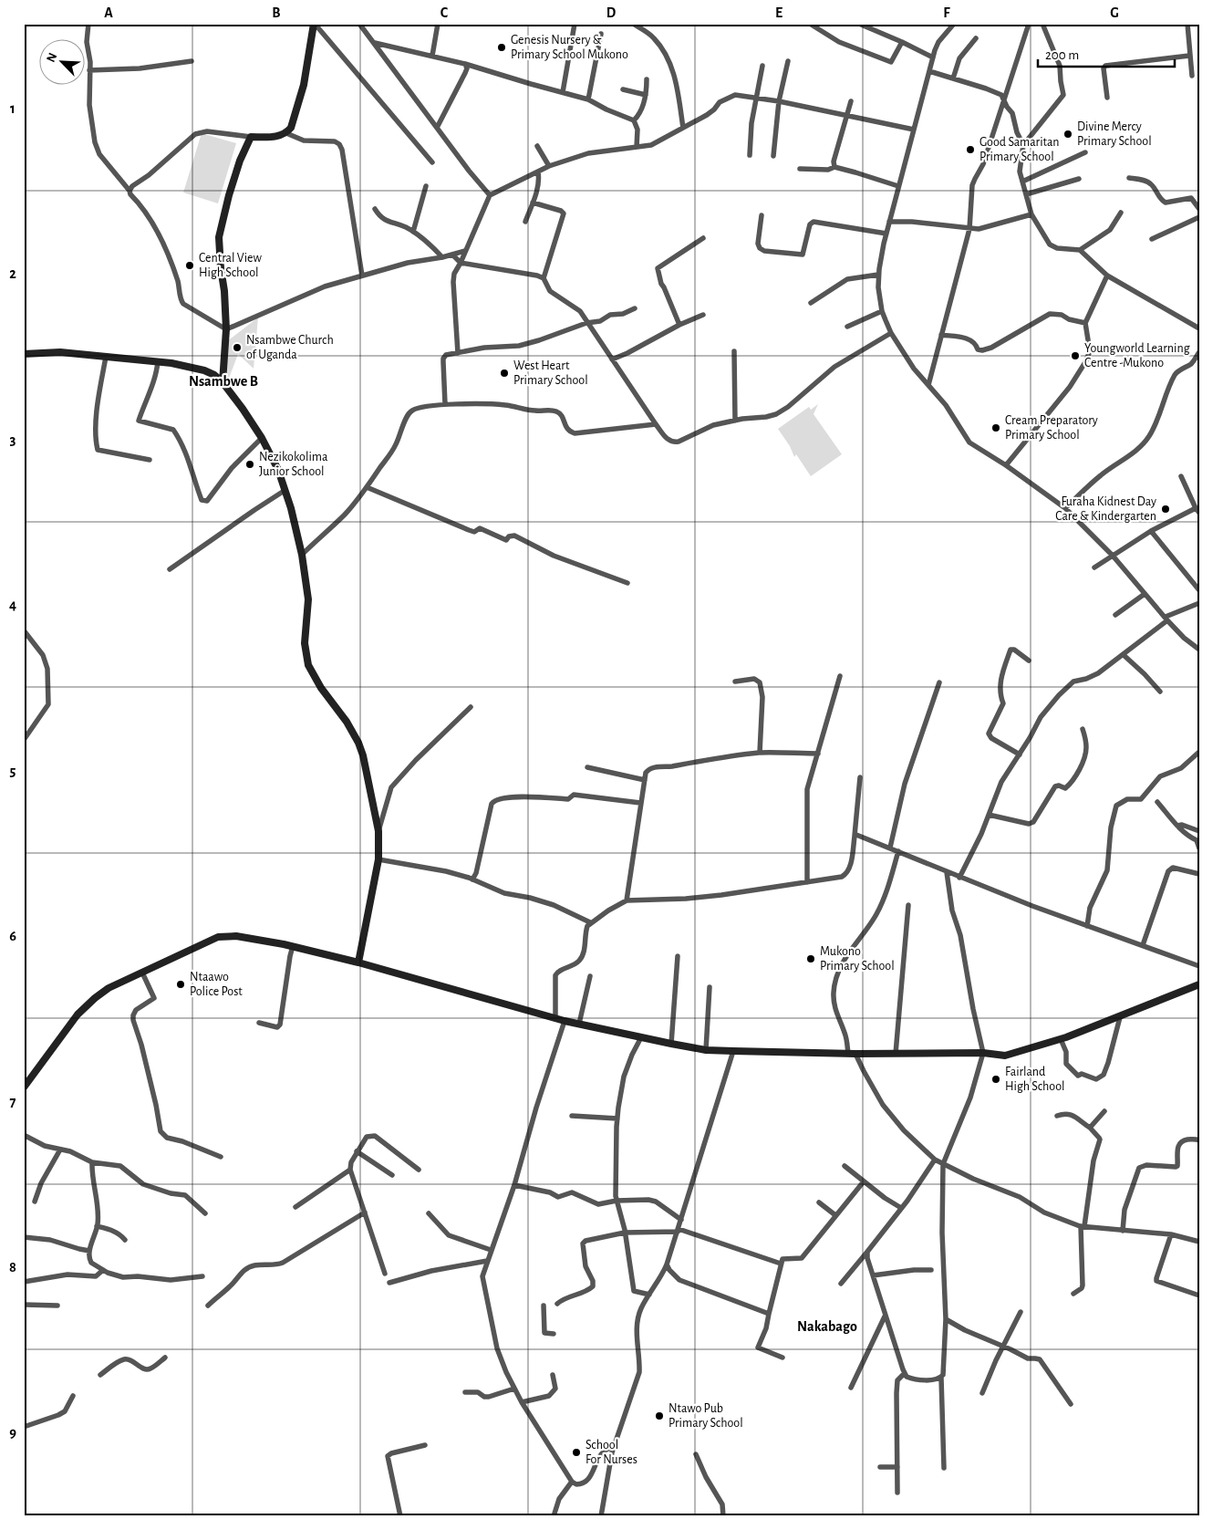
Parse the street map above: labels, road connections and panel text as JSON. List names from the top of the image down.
{
  "districts": ["Nsambwe B", "Nakabago"],
  "places": [
    "Genesis Nursery & Primary School Mukono",
    "Divine Mercy Primary School",
    "Good Samaritan Primary School",
    "Central View High School",
    "Nsambwe Church of Uganda",
    "Youngworld Learning Centre -Mukono",
    "West Heart Primary School",
    "Cream Preparatory Primary School",
    "Nezikokolima Junior School",
    "Furaha Kidnest Day Care & Kindergarten",
    "Mukono Primary School",
    "Ntaawo Police Post",
    "Fairland High School",
    "Ntawo Pub Primary School",
    "School For Nurses"
  ],
  "scale_bar": "200 m",
  "north": "top left",
  "grid": {
    "columns": [
      "A",
      "B",
      "C",
      "D",
      "E",
      "F",
      "G"
    ],
    "rows": [
      "1",
      "2",
      "3",
      "4",
      "5",
      "6",
      "7",
      "8",
      "9"
    ]
  }
}
